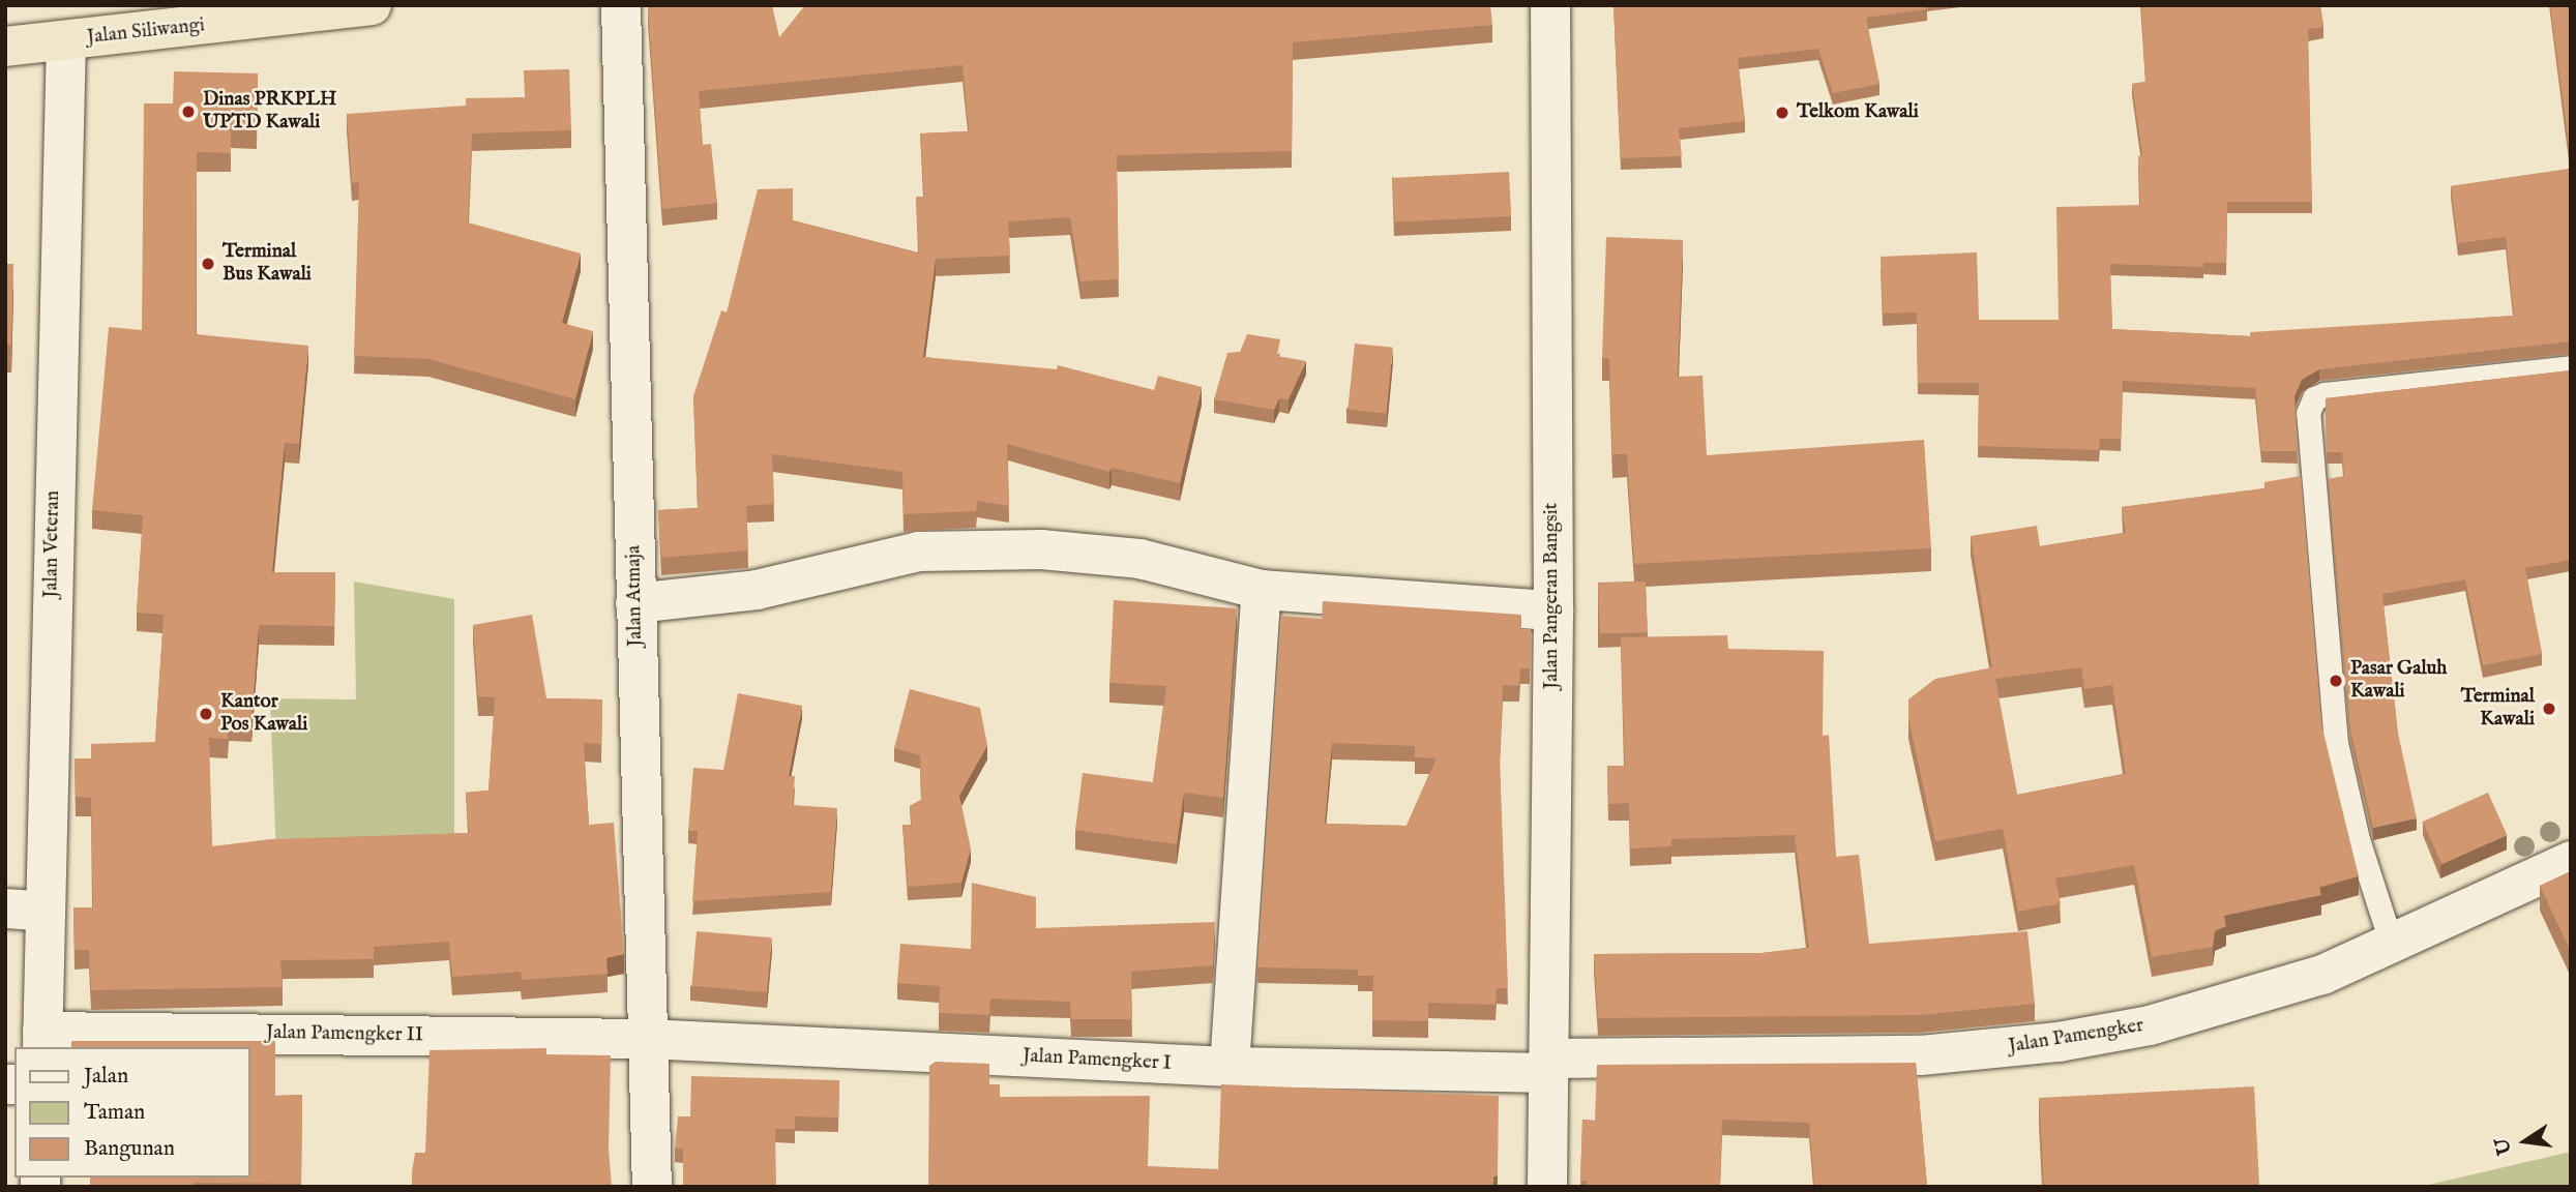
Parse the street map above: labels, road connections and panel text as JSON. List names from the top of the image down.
{
  "streets": {
    "highway": ["Jalan Siliwangi"],
    "street": [
      "Jalan Veteran",
      "Jalan Atmaja",
      "Jalan Pangeran Bangsit",
      "Jalan Pamengker II",
      "Jalan Pamengker",
      "Jalan Pamengker I"
    ]
  },
  "crossings": [
    ["Jalan Siliwangi", "Jalan Veteran"],
    ["Jalan Veteran", "Jalan Pamengker II"],
    ["Jalan Atmaja", "Jalan Pamengker II"],
    ["Jalan Atmaja", "Jalan Pamengker I"],
    ["Jalan Pangeran Bangsit", "Jalan Pamengker"],
    ["Jalan Pangeran Bangsit", "Jalan Pamengker I"],
    ["Jalan Pamengker II", "Jalan Pamengker I"],
    ["Jalan Pamengker", "Jalan Pamengker I"]
  ],
  "places": [
    "Dinas PRKPLH UPTD Kawali",
    "Telkom Kawali",
    "Terminal Bus Kawali",
    "Pasar Galuh Kawali",
    "Terminal Kawali",
    "Kantor Pos Kawali"
  ],
  "legend": ["Jalan", "Taman", "Bangunan"],
  "north": "left"
}
